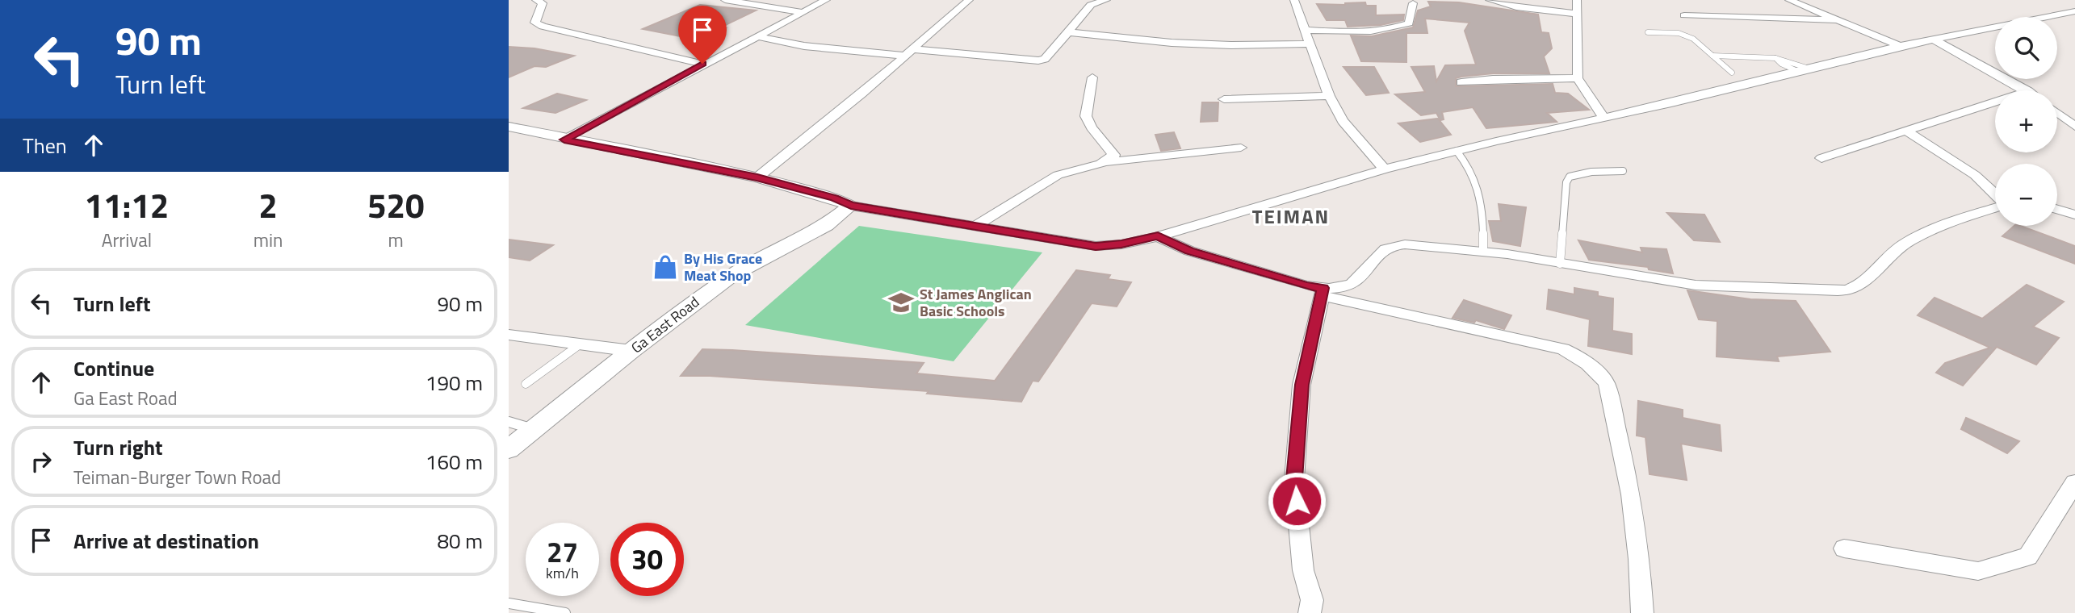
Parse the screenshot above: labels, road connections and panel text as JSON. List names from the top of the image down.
{
  "streets": {
    "street": ["Ga East Road"]
  },
  "districts": ["TEIMAN"],
  "places": {
    "shop": ["By His Grace Meat Shop"],
    "school or university": ["St James Anglican Basic Schools"]
  },
  "page": {
    "turn": ["90 m", "Turn left"],
    "map_buttons": ["+", "−"],
    "then": "Then",
    "eta": [
      "11:12",
      "Arrival",
      "2",
      "min",
      "520",
      "m"
    ],
    "list": [
      {
        "name": "Turn left",
        "value": "90 m"
      },
      {
        "name": "Continue",
        "note": "Ga East Road",
        "value": "190 m"
      },
      {
        "name": "Turn right",
        "note": "Teiman-Burger Town Road",
        "value": "160 m"
      },
      {
        "name": "Arrive at destination",
        "value": "80 m"
      }
    ],
    "speed": "27 km/h",
    "limit": "30"
  }
}
